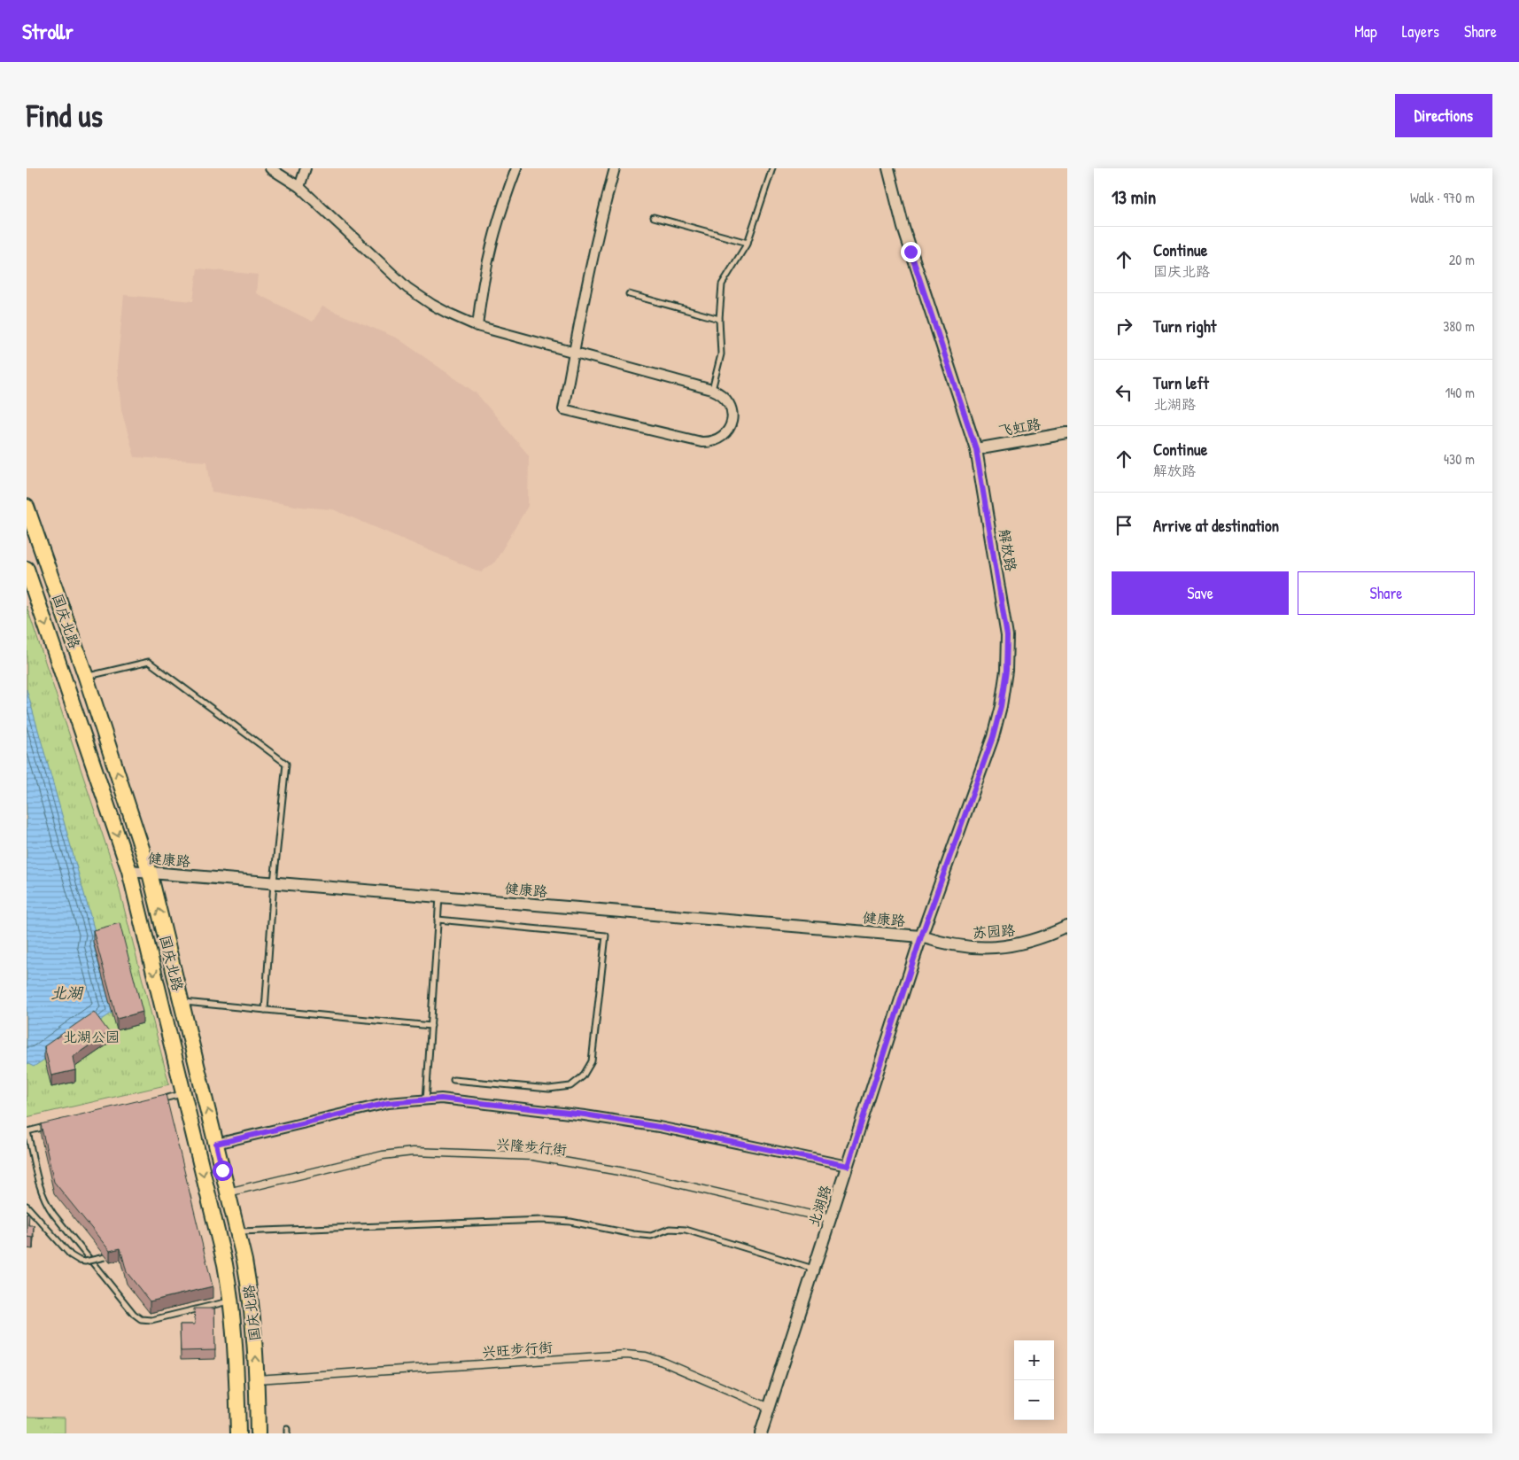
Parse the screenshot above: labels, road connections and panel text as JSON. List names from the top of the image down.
{
  "streets": {
    "main road": ["国庆北路"],
    "street": [
      "飞虹路",
      "解放路",
      "健康路",
      "苏园路",
      "兴隆步行街",
      "北湖路",
      "兴旺步行街"
    ]
  },
  "crossings": [
    ["飞虹路", "解放路"],
    ["解放路", "健康路"],
    ["解放路", "苏园路"],
    ["解放路", "北湖路"],
    ["国庆北路", "健康路"],
    ["国庆北路", "兴隆步行街"],
    ["国庆北路", "兴旺步行街"],
    ["健康路", "苏园路"],
    ["健康路", "北湖路"],
    ["苏园路", "北湖路"],
    ["兴隆步行街", "北湖路"],
    ["北湖路", "兴旺步行街"]
  ],
  "water": ["北湖"],
  "parks": ["北湖公园"],
  "page": {
    "header": "Strollr",
    "nav": ["Map", "Layers", "Share"],
    "buttons": [
      "Directions",
      ["Save", "Share"]
    ],
    "title": "Find us",
    "heading": ["13 min", "Walk · 970 m"],
    "list": [
      ["Continue", "国庆北路", "20 m"],
      ["Turn right", "380 m"],
      ["Turn left", "北湖路", "140 m"],
      ["Continue", "解放路", "430 m"],
      "Arrive at destination"
    ],
    "map_buttons": ["+", "−"]
  }
}
